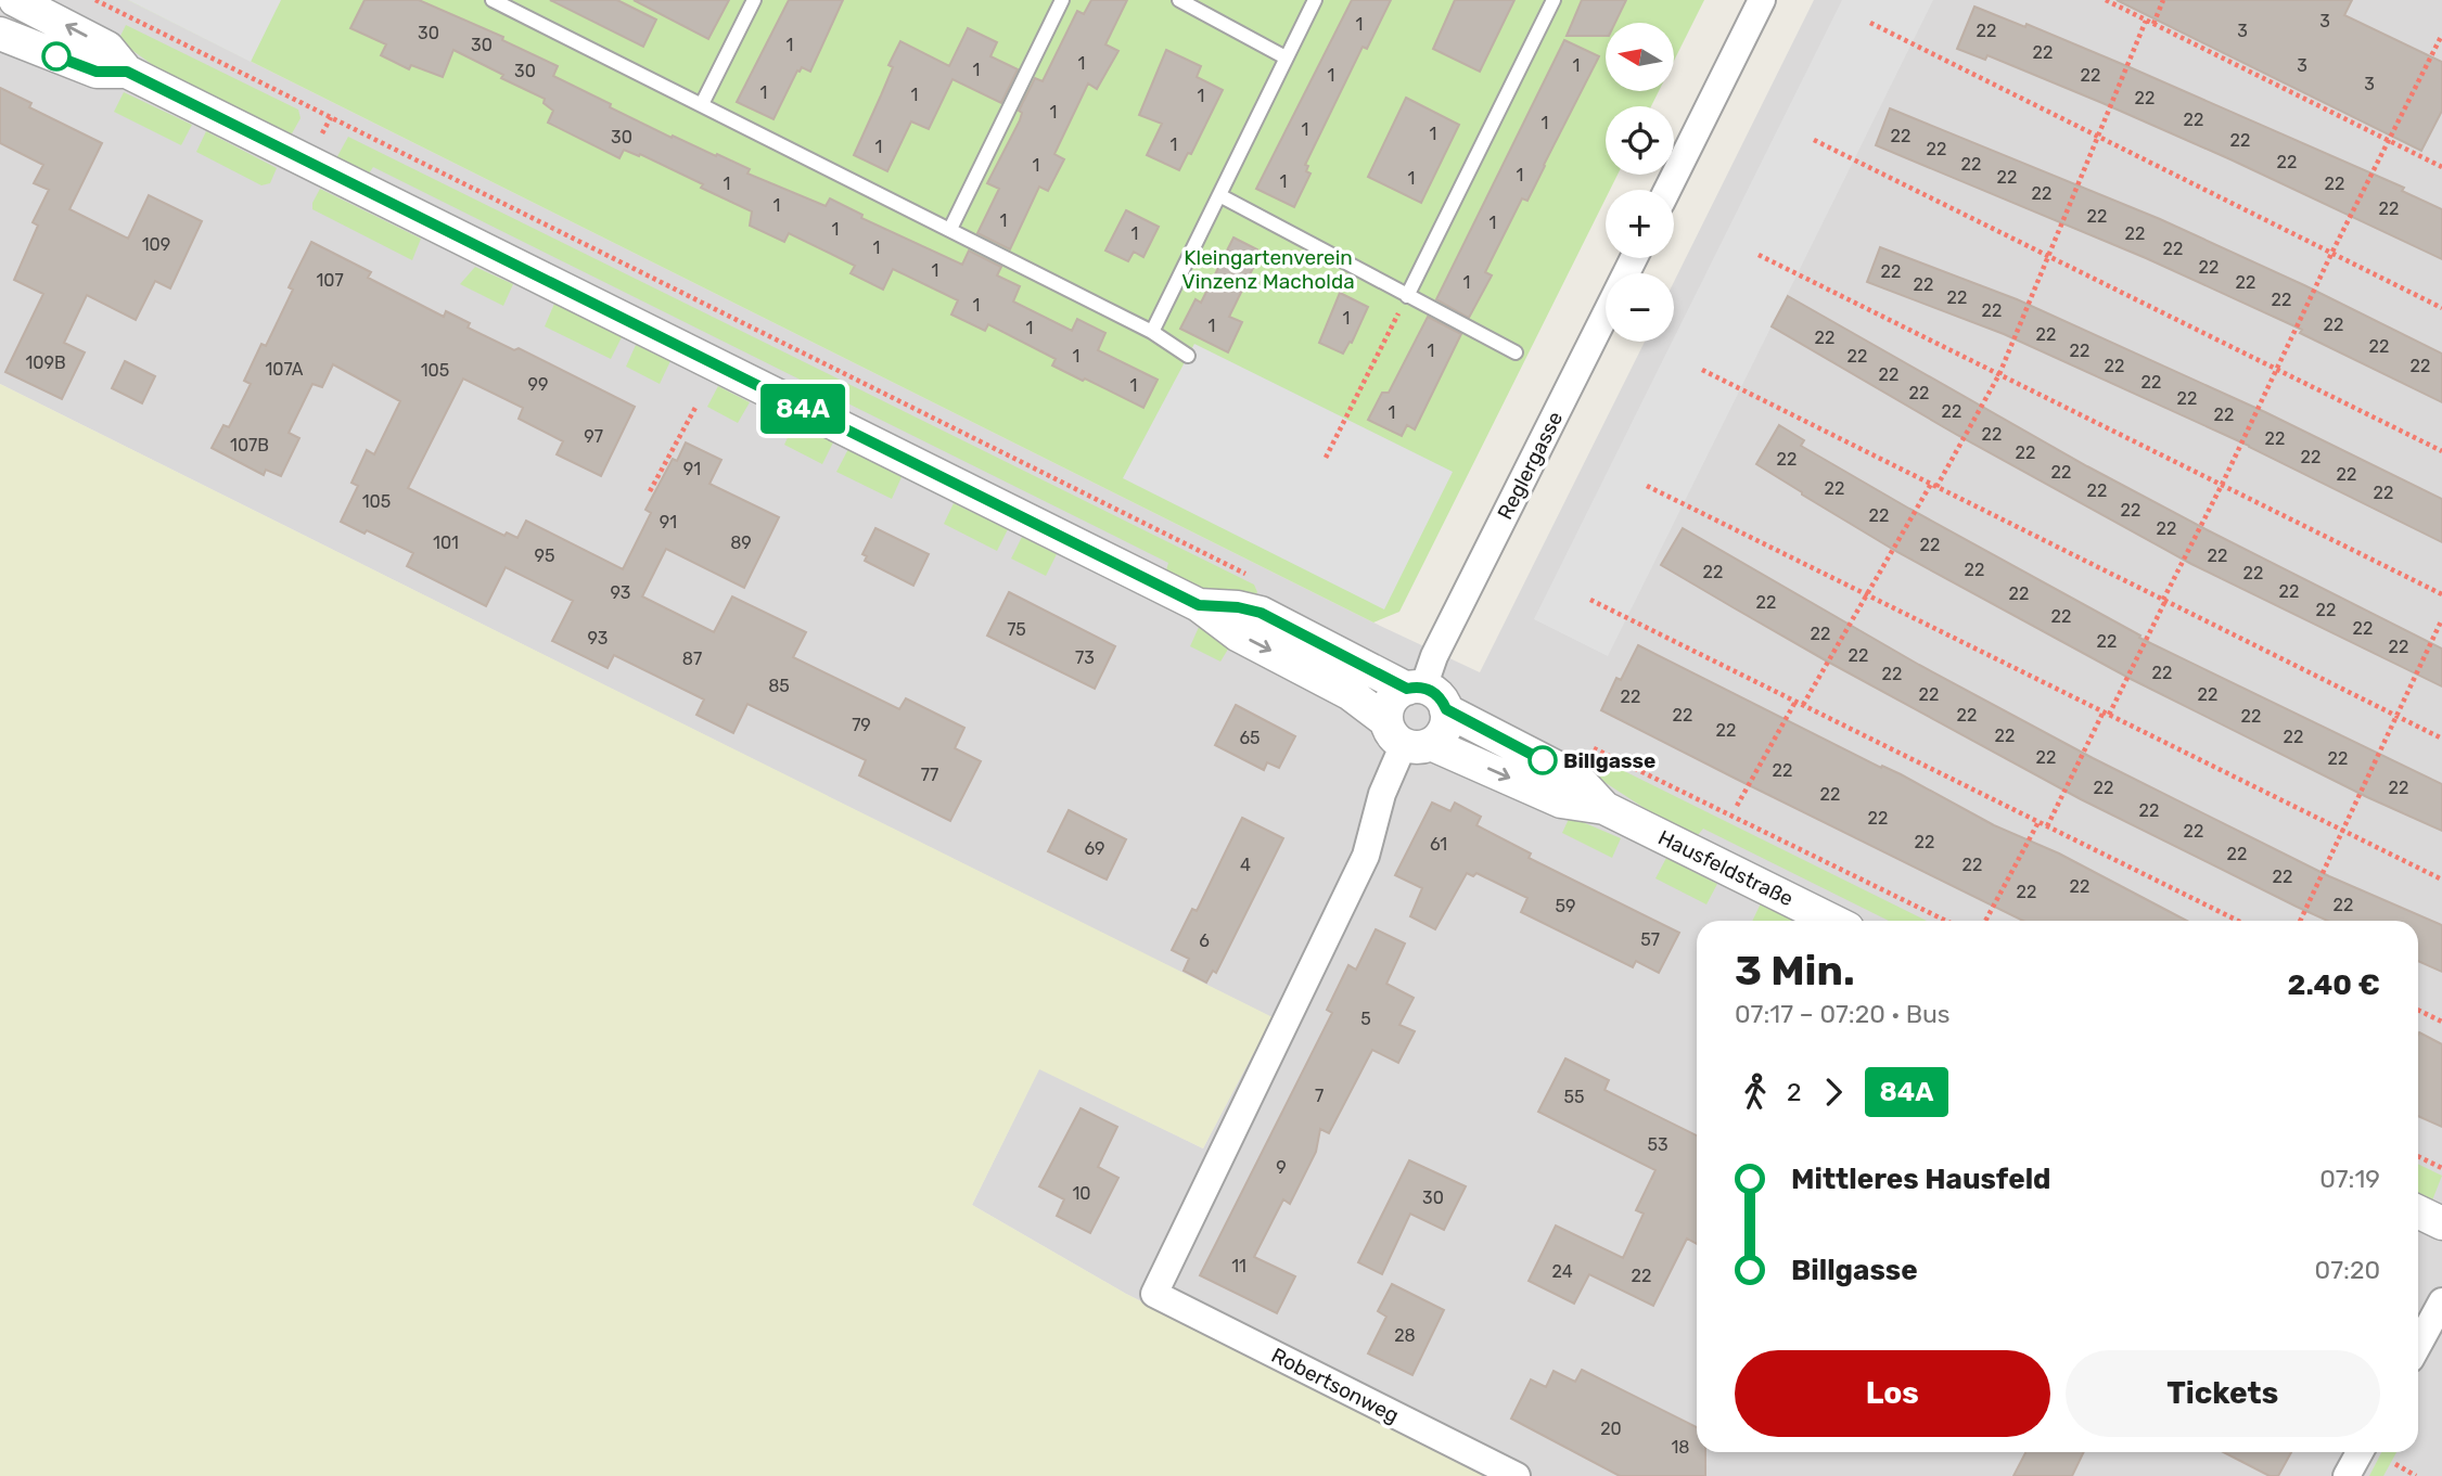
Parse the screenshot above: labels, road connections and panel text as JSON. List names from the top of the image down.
{
  "streets": {
    "street": ["Reglergasse", "Hausfeldstraße", "Robertsonweg"]
  },
  "crossings": [
    ["Reglergasse", "Hausfeldstraße"],
    ["Hausfeldstraße", "Robertsonweg"]
  ],
  "parks": ["Kleingartenverein Vinzenz Macholda"],
  "places": ["Billgasse"],
  "lines": ["bus line 84A"],
  "house_numbers": [
    "3",
    "1",
    "22",
    "3",
    "30",
    "30",
    "1",
    "22",
    "1",
    "1",
    "3",
    "1",
    "30",
    "1",
    "22",
    "3",
    "1",
    "1",
    "1",
    "22",
    "1",
    "22",
    "1",
    "1",
    "1",
    "22",
    "30",
    "22",
    "1",
    "1",
    "22",
    "22",
    "22",
    "1",
    "1",
    "22",
    "1",
    "1",
    "1",
    "22",
    "22",
    "1",
    "22",
    "22",
    "1",
    "1",
    "1",
    "1",
    "22",
    "109",
    "1",
    "22",
    "22",
    "1",
    "22",
    "107",
    "1",
    "22",
    "22",
    "22",
    "22",
    "1",
    "22",
    "1",
    "22",
    "1",
    "1",
    "22",
    "22",
    "22",
    "1",
    "22",
    "1",
    "22",
    "109B",
    "22",
    "22",
    "107A",
    "105",
    "22",
    "22",
    "99",
    "1",
    "22",
    "22",
    "22",
    "1",
    "22",
    "22",
    "97",
    "22",
    "107B",
    "22",
    "22",
    "22",
    "91",
    "22",
    "22",
    "22",
    "22",
    "22",
    "105",
    "22",
    "22",
    "91",
    "22",
    "101",
    "89",
    "22",
    "95",
    "22",
    "22",
    "22",
    "22",
    "22",
    "93",
    "22",
    "22",
    "22",
    "22",
    "22",
    "75",
    "22",
    "93",
    "22",
    "22",
    "22",
    "73",
    "87",
    "22",
    "22",
    "85",
    "22",
    "22",
    "22",
    "22",
    "22",
    "22",
    "79",
    "22",
    "22",
    "22",
    "65",
    "22",
    "22",
    "22",
    "77",
    "22",
    "22",
    "22",
    "22",
    "22",
    "22",
    "22",
    "61",
    "69",
    "22",
    "4",
    "22",
    "22",
    "22",
    "22",
    "22",
    "59",
    "57",
    "6",
    "5",
    "7",
    "55",
    "53",
    "9",
    "10",
    "30",
    "11",
    "24",
    "22",
    "28",
    "20",
    "18"
  ],
  "north": "left",
  "page": {
    "on_map": "84A",
    "map_buttons": ["+", "−"],
    "heading": ["3 Min.", "07:17 – 07:20 · Bus", "2.40 €"],
    "legs": ["2", "84A"],
    "list": [
      {
        "name": "Mittleres Hausfeld",
        "value": "07:19"
      },
      {
        "name": "Billgasse",
        "value": "07:20"
      }
    ],
    "buttons": ["Los", "Tickets"]
  }
}
